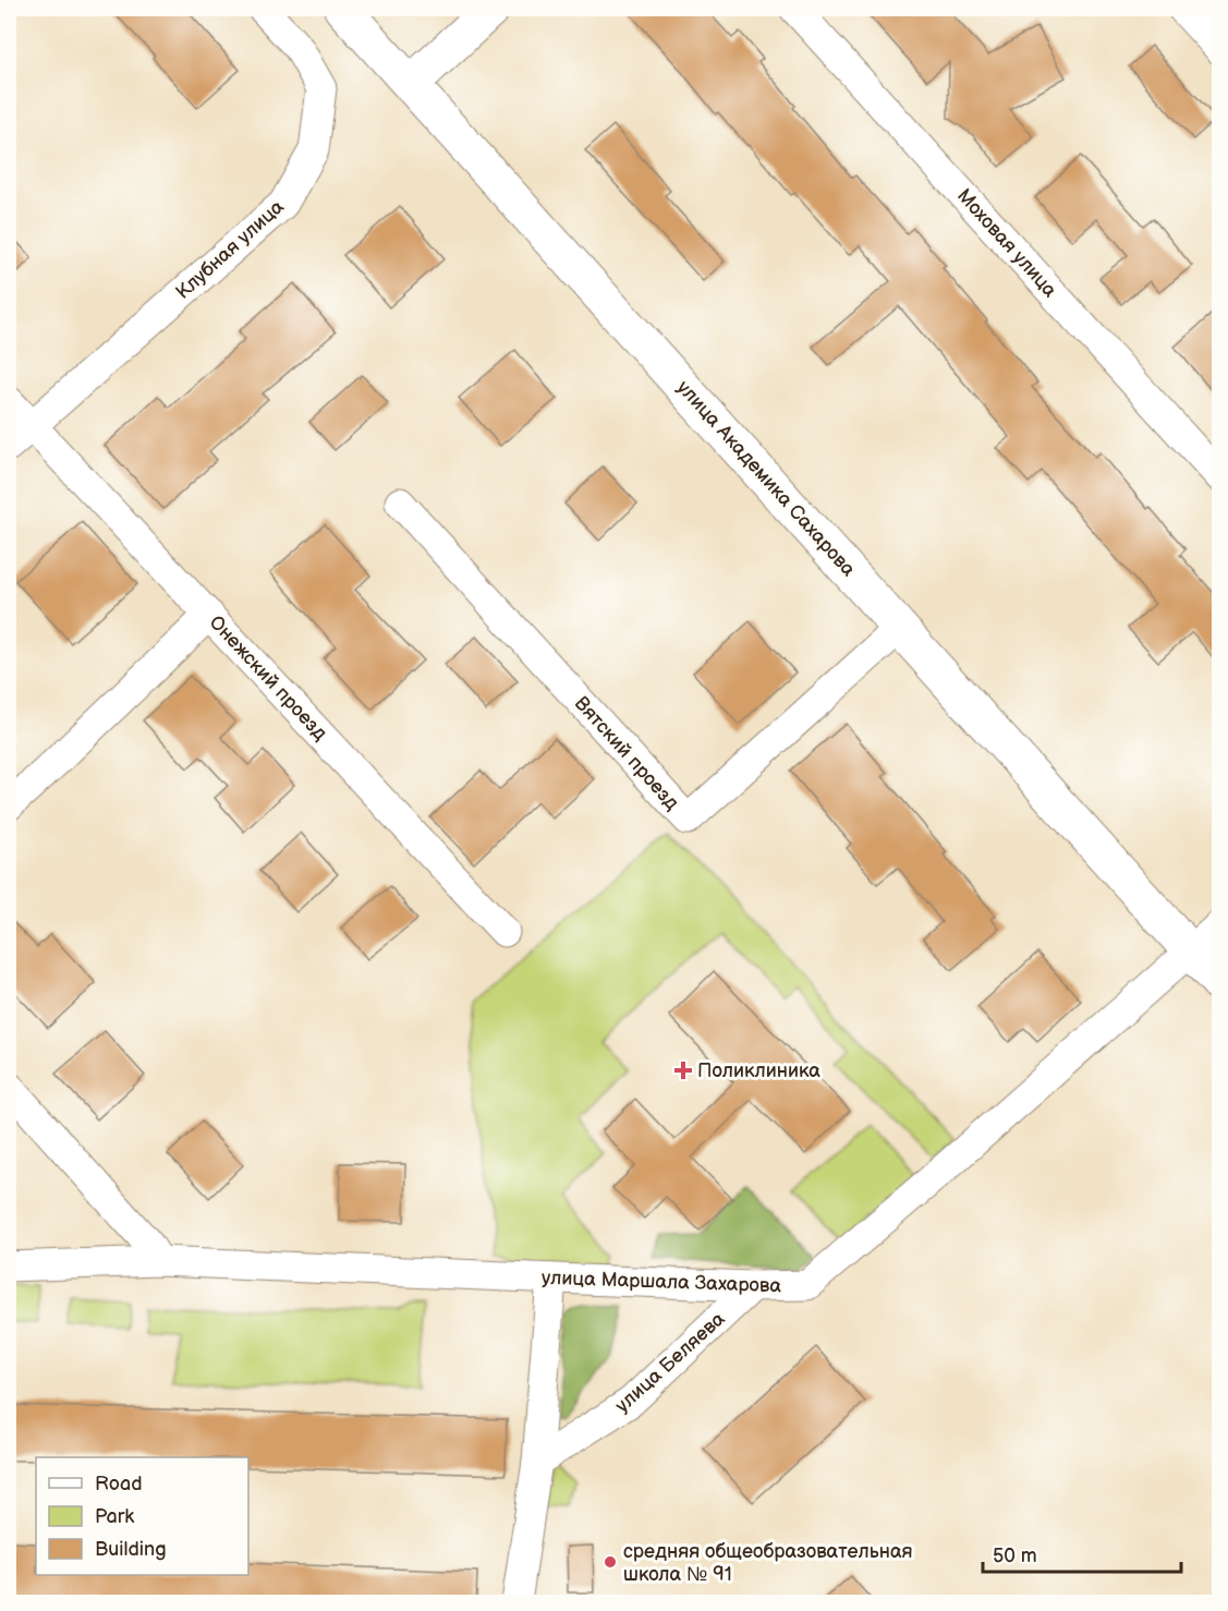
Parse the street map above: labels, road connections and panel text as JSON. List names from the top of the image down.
{
  "streets": {
    "street": [
      "Моховая улица",
      "Клубная улица",
      "улица Академика Сахарова",
      "Онежский проезд",
      "Вятский проезд",
      "улица Маршала Захарова",
      "улица Беляева"
    ]
  },
  "crossings": [
    ["Клубная улица", "Онежский проезд"],
    ["улица Академика Сахарова", "Вятский проезд"],
    ["улица Академика Сахарова", "улица Маршала Захарова"],
    ["улица Маршала Захарова", "улица Беляева"]
  ],
  "places": {
    "health": ["Поликлиника"],
    "other": ["средняя общеобразовательная школа № 91"]
  },
  "legend": ["Road", "Park", "Building"],
  "scale_bar": "50 m"
}
